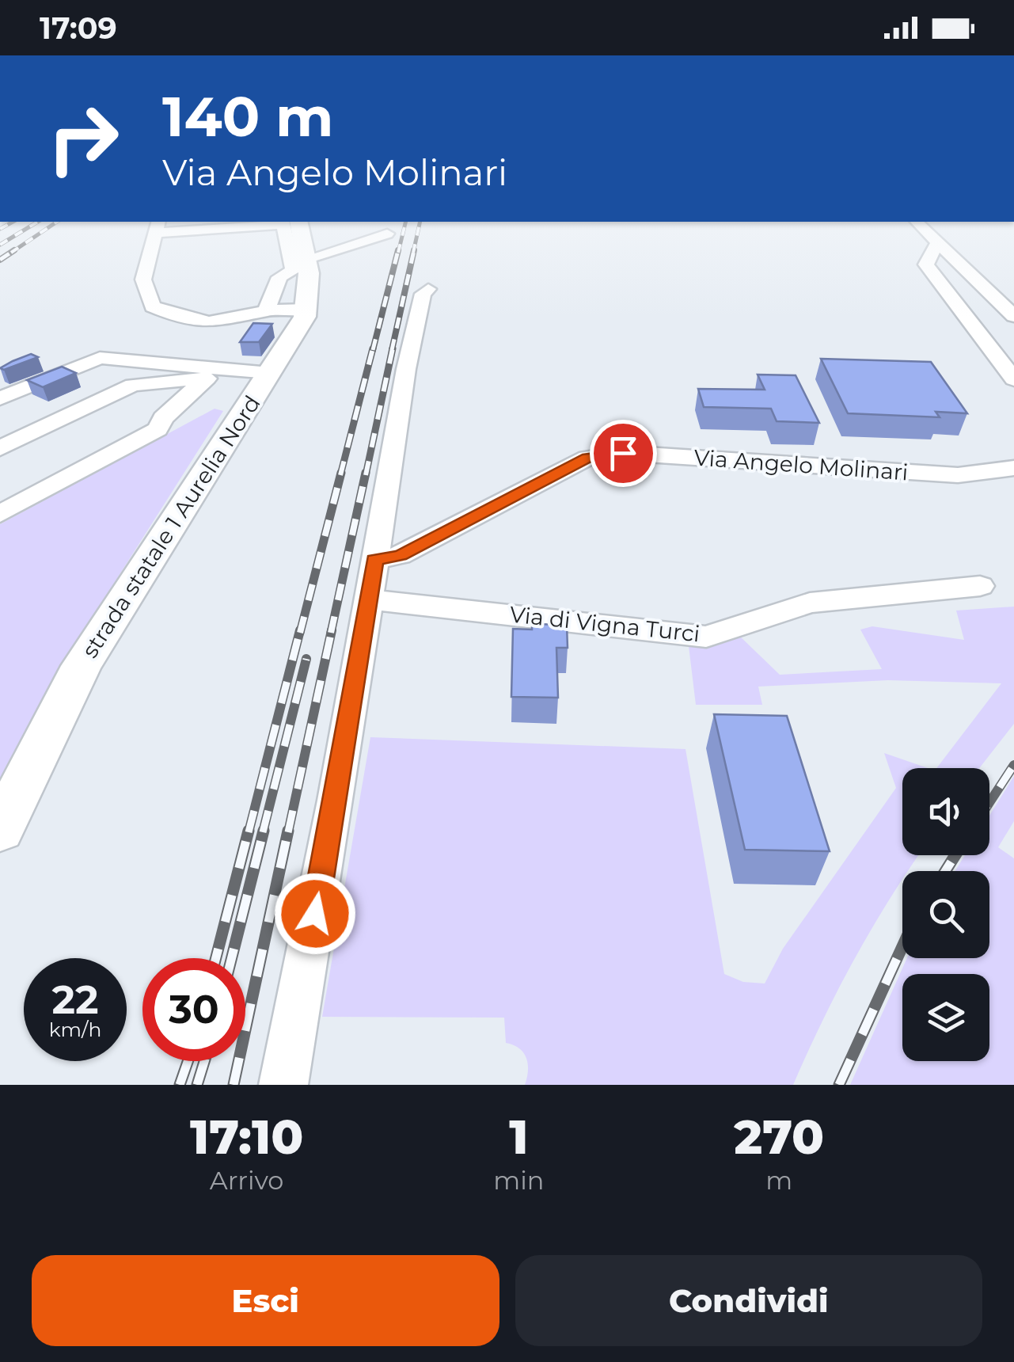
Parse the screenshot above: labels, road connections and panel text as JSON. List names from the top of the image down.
{
  "streets": {
    "main road": ["strada statale 1 Aurelia Nord"],
    "street": ["Via Angelo Molinari", "Via di Vigna Turci"]
  },
  "page": {
    "status": "17:09",
    "turn": ["140 m", "Via Angelo Molinari"],
    "speed": "22 km/h",
    "limit": "30",
    "eta": [
      "17:10",
      "Arrivo",
      "1",
      "min",
      "270",
      "m"
    ],
    "buttons": ["Esci", "Condividi"]
  }
}
